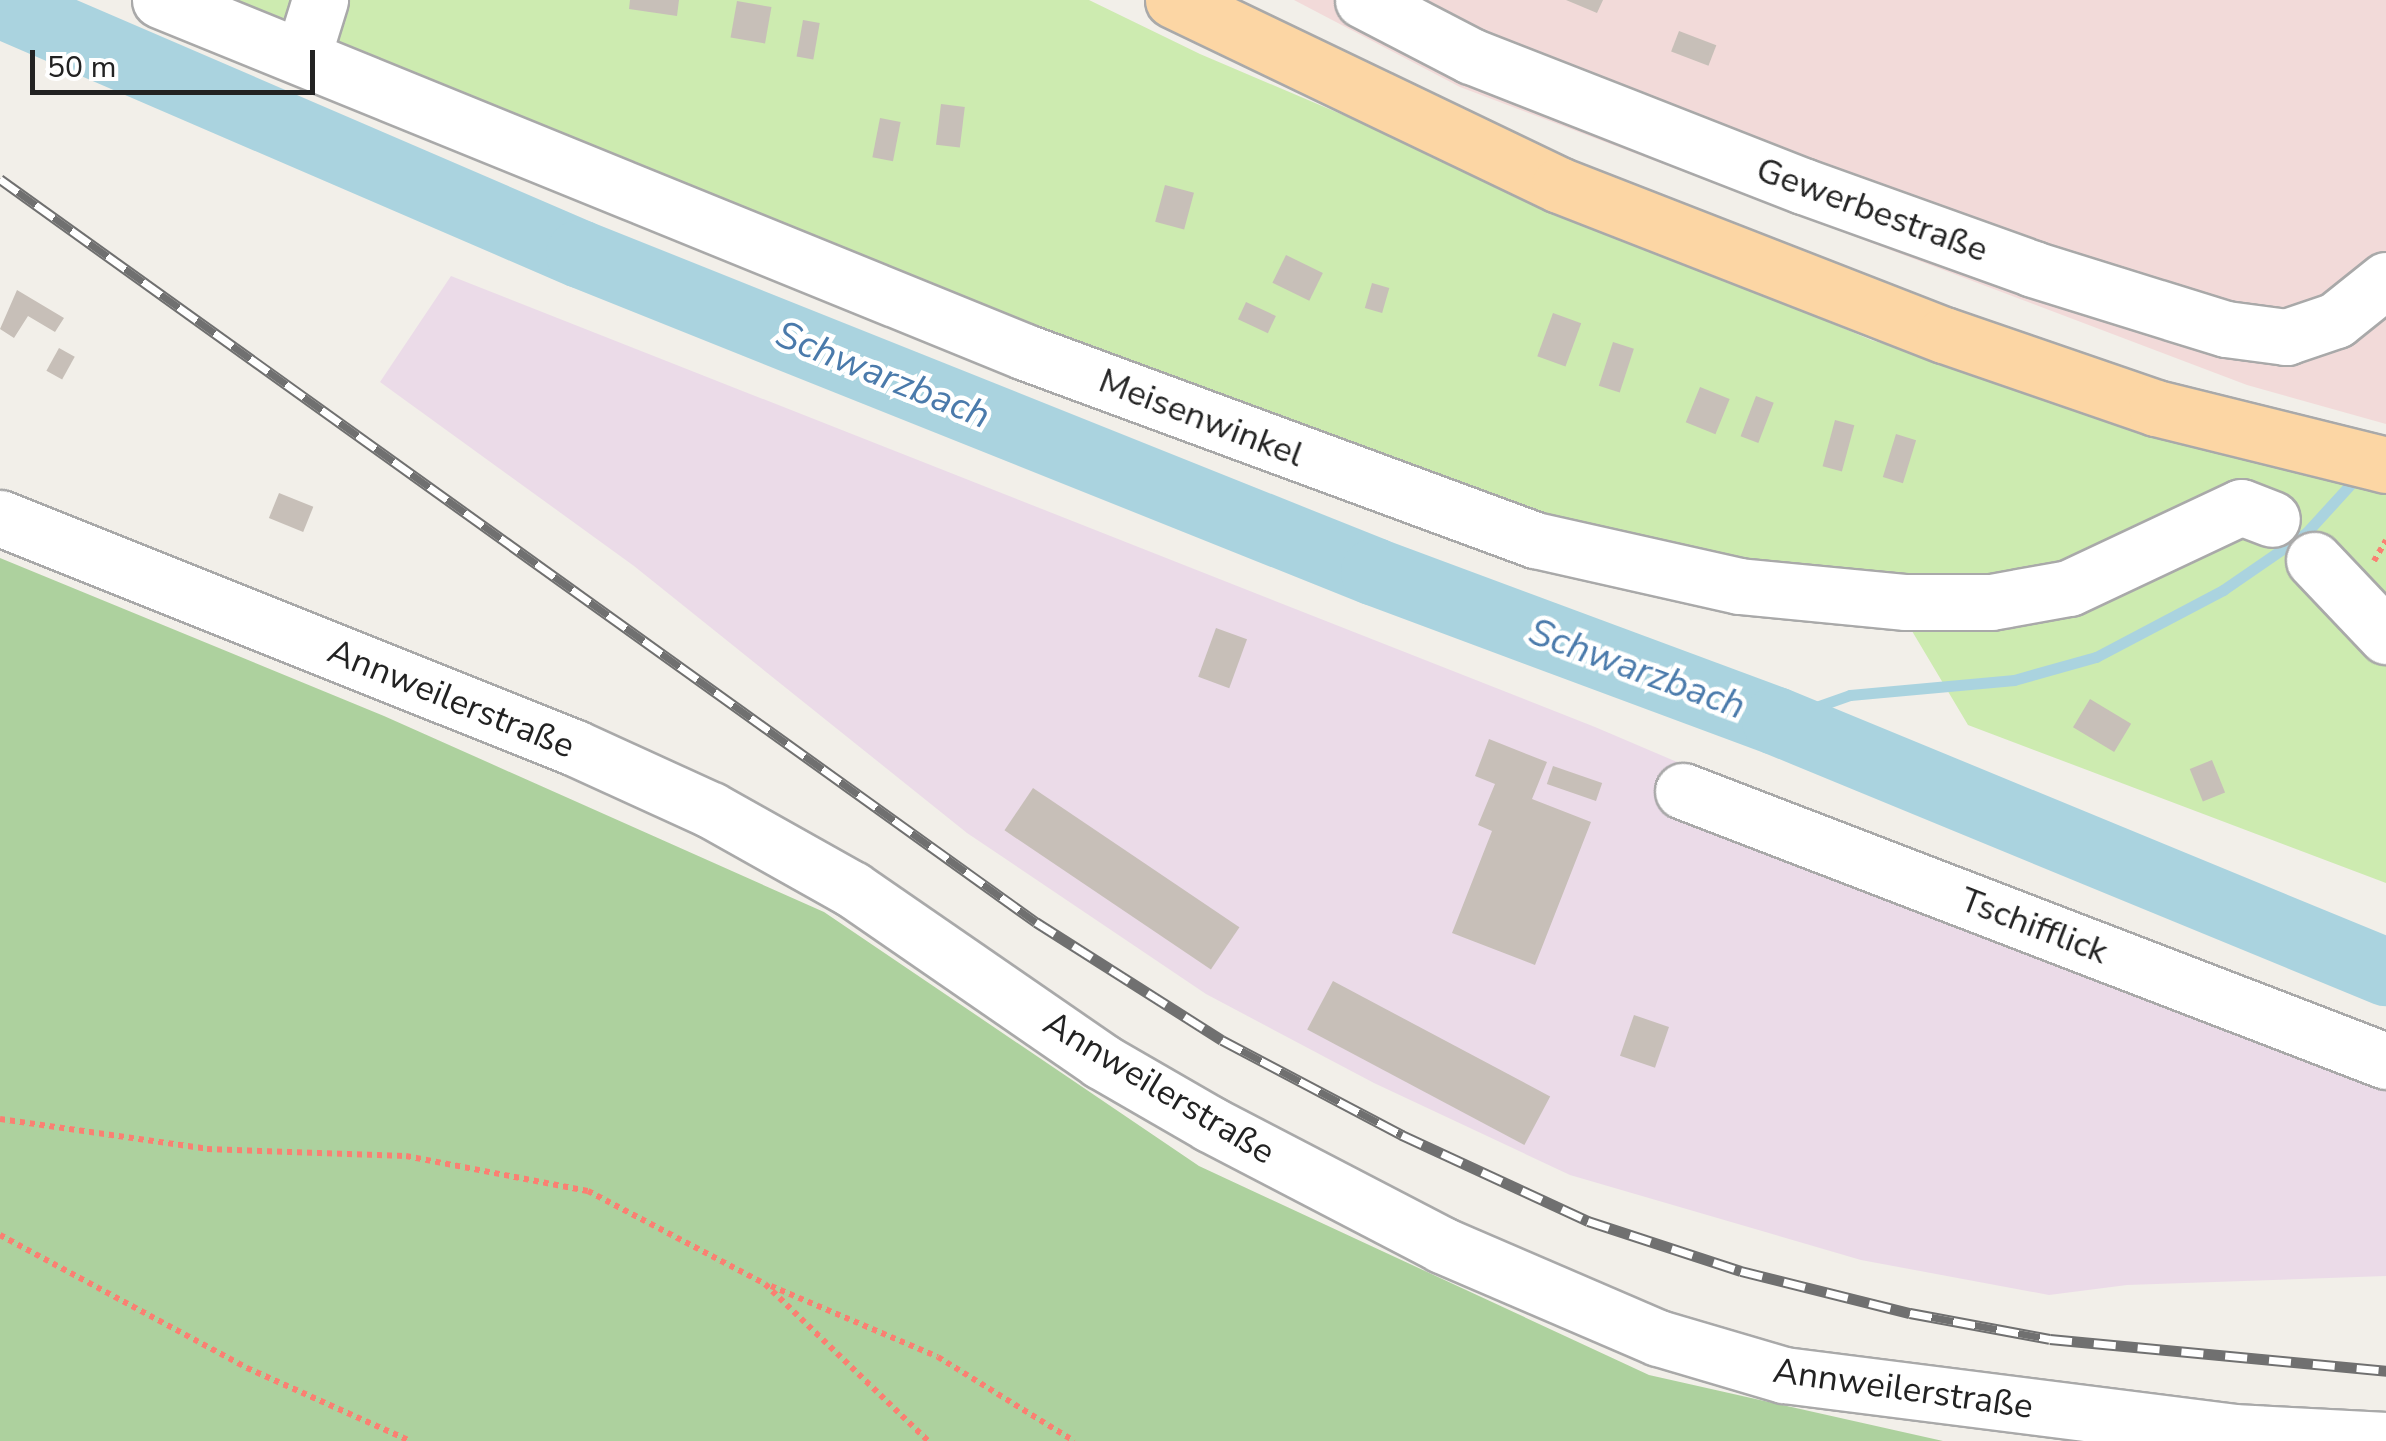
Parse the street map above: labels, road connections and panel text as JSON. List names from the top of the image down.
{
  "streets": {
    "street": [
      "Gewerbestraße",
      "Meisenwinkel",
      "Annweilerstraße",
      "Tschifflick"
    ]
  },
  "water": ["Schwarzbach"],
  "scale_bar": "50 m"
}
